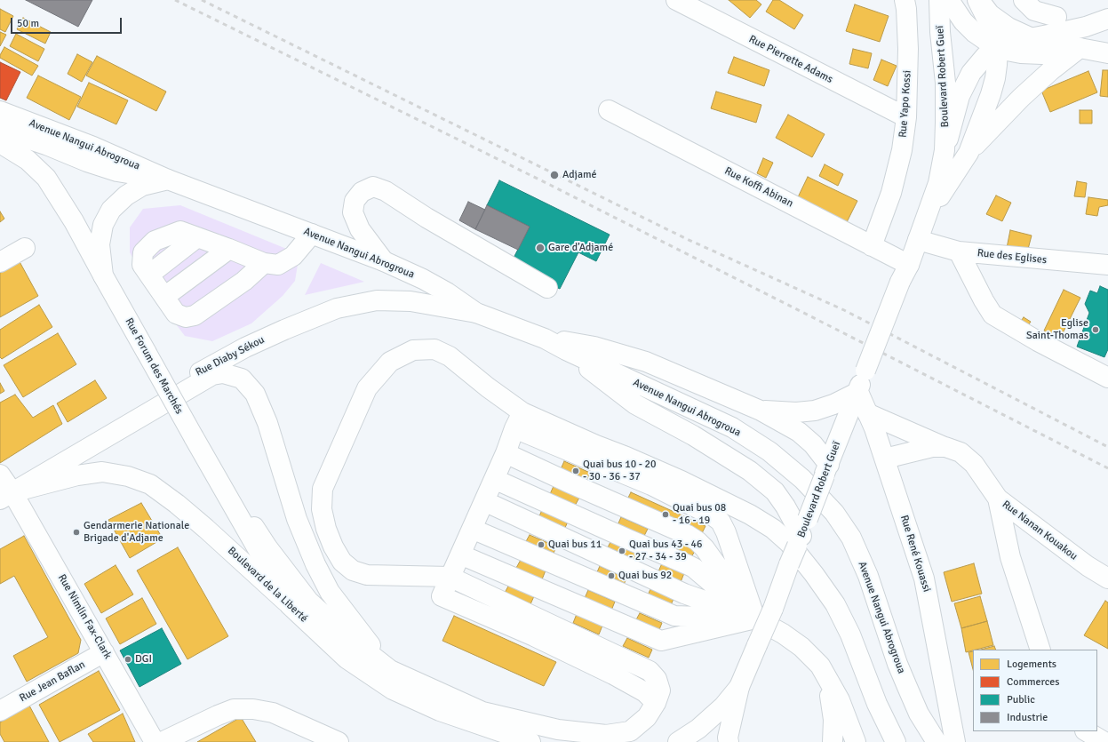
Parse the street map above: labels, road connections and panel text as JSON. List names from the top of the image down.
{
  "streets": {
    "main road": [
      "Rue Pierrette Adams",
      "Boulevard Robert Gueï",
      "Rue Yapo Kossi",
      "Avenue Nangui Abrogroua",
      "Rue Koffi Abinan",
      "Rue des Eglises",
      "Rue Diaby Sékou",
      "Rue Forum des Marchés",
      "Rue Nanan Kouakou",
      "Rue René Kouassi",
      "Boulevard de la Liberté",
      "Rue Nimlin Fax-Clark",
      "Rue Jean Baflan"
    ]
  },
  "crossings": [
    ["Rue Pierrette Adams", "Rue Yapo Kossi"],
    ["Boulevard Robert Gueï", "Rue Koffi Abinan"],
    ["Boulevard Robert Gueï", "Rue des Eglises"],
    ["Boulevard Robert Gueï", "Rue René Kouassi"],
    ["Rue Yapo Kossi", "Rue Koffi Abinan"],
    ["Avenue Nangui Abrogroua", "Rue Diaby Sékou"],
    ["Avenue Nangui Abrogroua", "Rue Forum des Marchés"],
    ["Rue Diaby Sékou", "Boulevard de la Liberté"],
    ["Rue Diaby Sékou", "Rue Nimlin Fax-Clark"],
    ["Rue Forum des Marchés", "Boulevard de la Liberté"],
    ["Rue Nanan Kouakou", "Rue René Kouassi"],
    ["Boulevard de la Liberté", "Rue Nimlin Fax-Clark"],
    ["Rue Nimlin Fax-Clark", "Rue Jean Baflan"]
  ],
  "places": [
    "Adjamé",
    "Gare d’Adjamé",
    "Eglise Saint-Thomas",
    "Quai bus 10 - 20 - 30 - 36 - 37",
    "Quai bus 08 - 16 - 19",
    "Gendarmerie Nationale Brigade d'Adjame",
    "Quai bus 11",
    "Quai bus 43 - 46 - 27 - 34 - 39",
    "Quai bus 92",
    "DGI"
  ],
  "legend": [
    "Logements",
    "Commerces",
    "Public",
    "Industrie"
  ],
  "scale_bar": "50 m"
}
